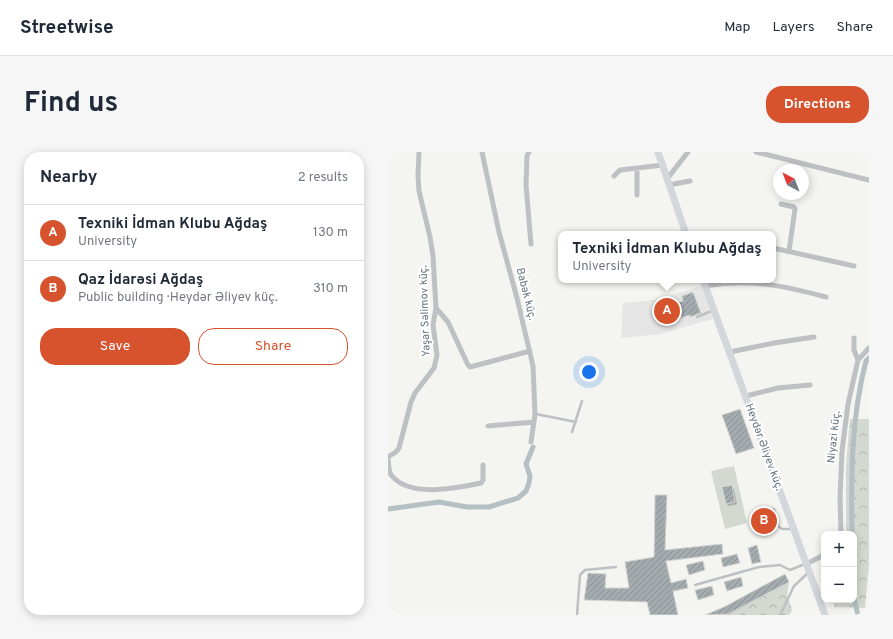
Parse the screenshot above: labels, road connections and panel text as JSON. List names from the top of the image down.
{
  "streets": {
    "main road": ["Heydər Əliyev küç."],
    "street": ["Babək küç.", "Yaşar Səlimov küç.", "Niyazi küç."]
  },
  "north": "top left",
  "page": {
    "header": "Streetwise",
    "nav": ["Map", "Layers", "Share"],
    "title": "Find us",
    "buttons": [
      "Directions",
      ["Save", "Share"]
    ],
    "heading": ["Nearby", "2 results"],
    "list": [
      {
        "mark": "A",
        "name": "Texniki İdman Klubu Ağdaş",
        "note": "University",
        "value": "130 m"
      },
      {
        "mark": "B",
        "name": "Qaz İdarəsi Ağdaş",
        "note": "Public building · Heydər Əliyev küç.",
        "value": "310 m"
      }
    ],
    "popup": ["Texniki İdman Klubu Ağdaş", "University"],
    "pins": ["A", "B"],
    "map_buttons": ["+", "−"]
  }
}
